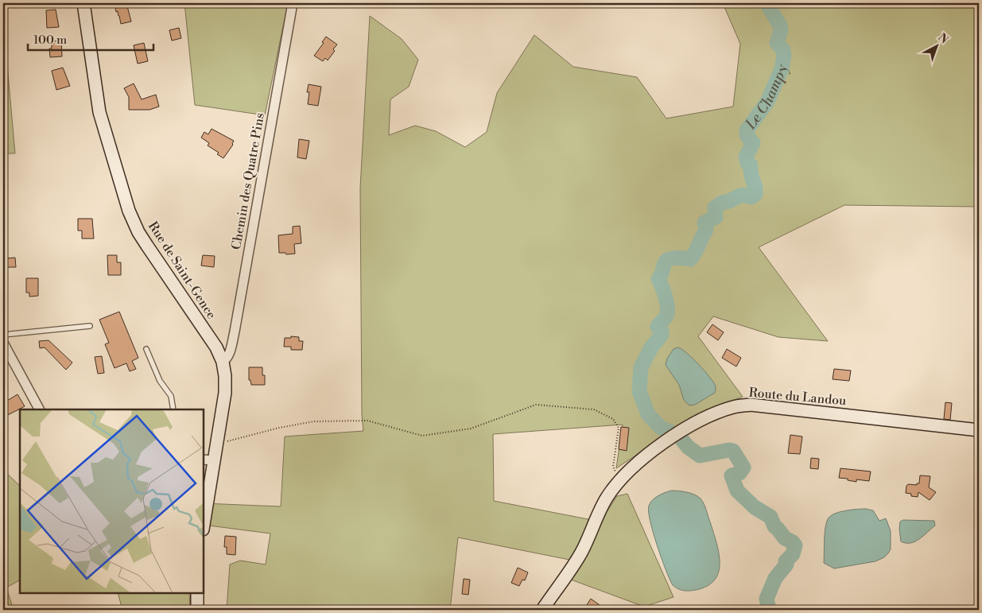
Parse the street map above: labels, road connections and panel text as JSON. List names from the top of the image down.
{
  "streets": {
    "street": ["Chemin des Quatre Pins", "Rue de Saint-Gence", "Route du Landou"]
  },
  "crossings": [
    ["Chemin des Quatre Pins", "Rue de Saint-Gence"]
  ],
  "water": ["Le Champy"],
  "scale_bar": "100 m",
  "north": "top right"
}
